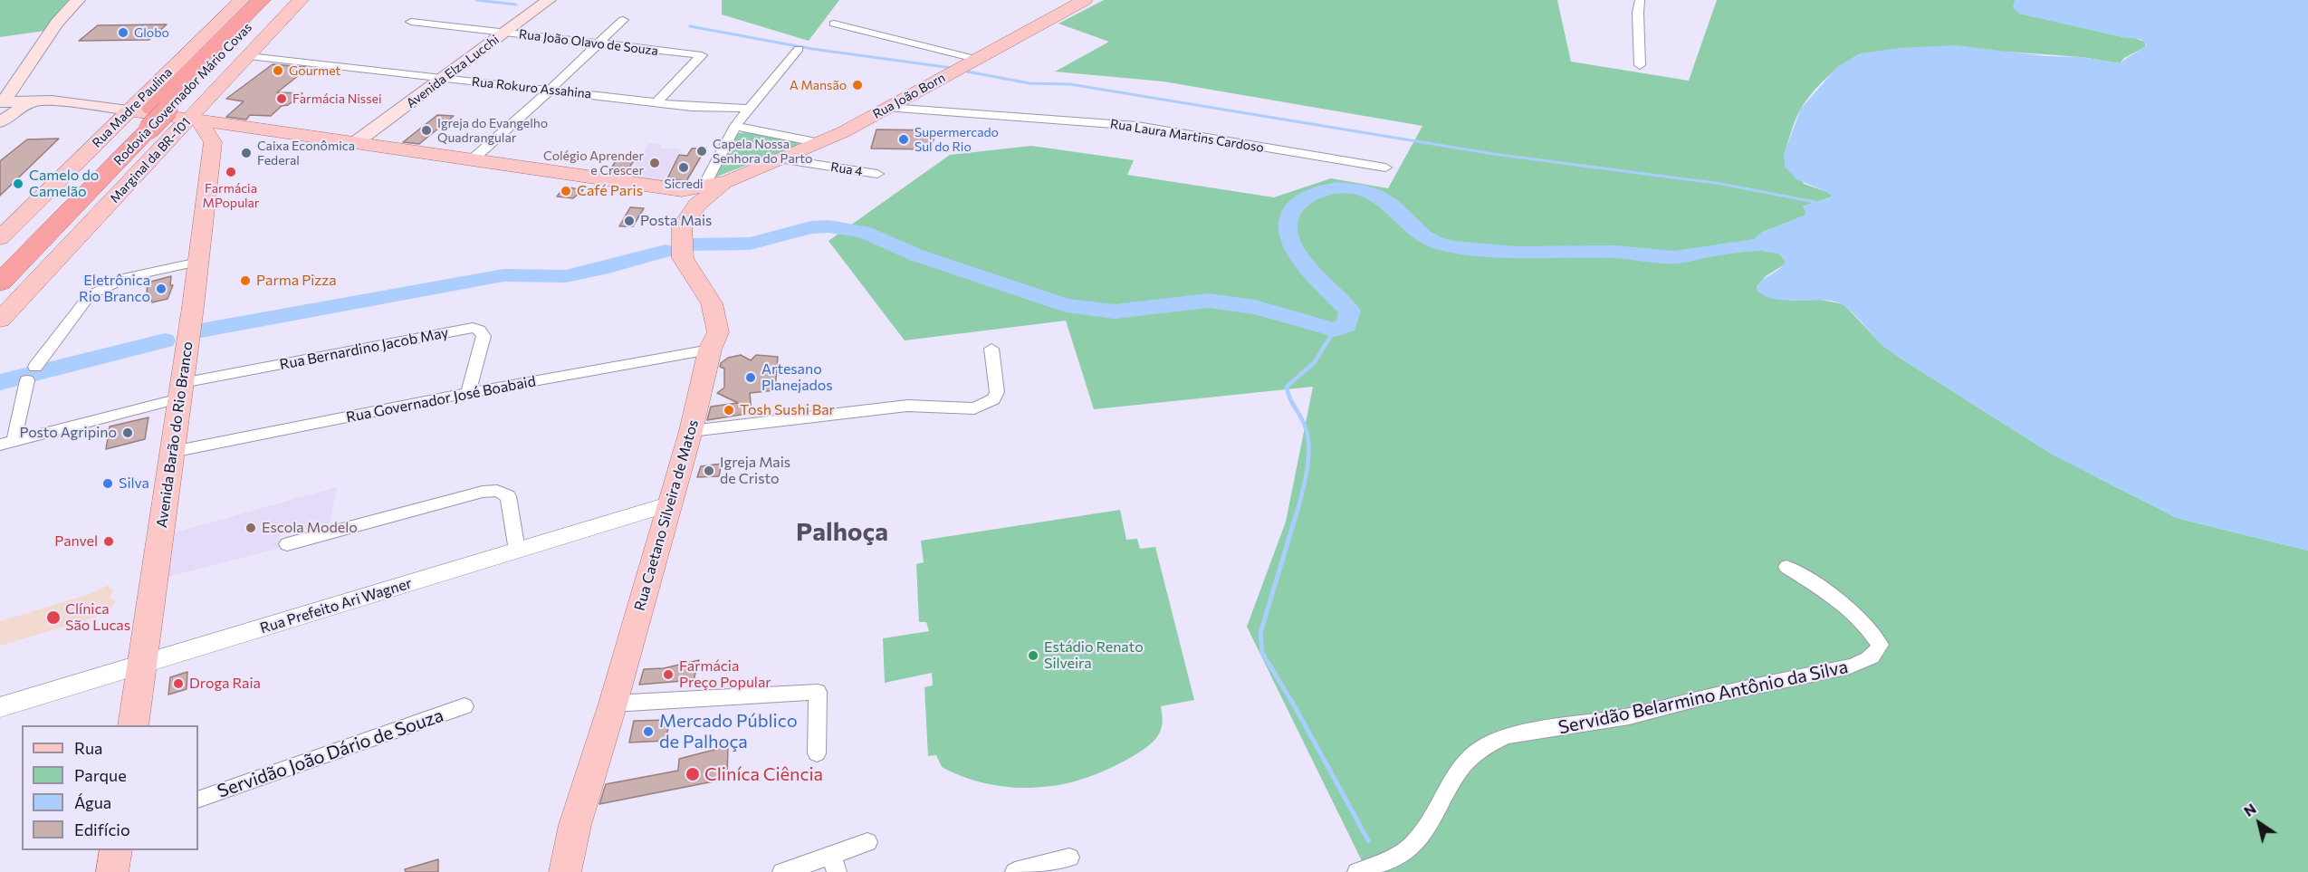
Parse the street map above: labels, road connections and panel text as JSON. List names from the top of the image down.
{
  "streets": {
    "highway": ["Rodovia Governador Mário Covas"],
    "main road": [
      "Avenida Elza Lucchi",
      "Rua João Born",
      "Rua Madre Paulina",
      "Marginal da BR-101",
      "Avenida Barão do Rio Branco",
      "Rua Caetano Silveira de Matos"
    ],
    "street": [
      "Rua João Olavo de Souza",
      "Rua Rokuro Assahina",
      "Rua Laura Martins Cardoso",
      "Rua 4",
      "Rua Bernardino Jacob May",
      "Rua Governador José Boabaid",
      "Rua Prefeito Ari Wagner",
      "Servidão Belarmino Antônio da Silva",
      "Servidão João Dário de Souza"
    ]
  },
  "crossings": [
    ["Rua João Olavo de Souza", "Avenida Elza Lucchi"],
    ["Rua João Olavo de Souza", "Rua Rokuro Assahina"],
    ["Avenida Elza Lucchi", "Rua Rokuro Assahina"],
    ["Rua Rokuro Assahina", "Marginal da BR-101"],
    ["Rodovia Governador Mário Covas", "Rua Madre Paulina"],
    ["Rua João Born", "Rua Laura Martins Cardoso"],
    ["Rua João Born", "Rua 4"],
    ["Rua João Born", "Rua Caetano Silveira de Matos"],
    ["Rua Bernardino Jacob May", "Rua Governador José Boabaid"],
    ["Rua Bernardino Jacob May", "Avenida Barão do Rio Branco"],
    ["Rua Governador José Boabaid", "Avenida Barão do Rio Branco"],
    ["Rua Governador José Boabaid", "Rua Caetano Silveira de Matos"],
    ["Avenida Barão do Rio Branco", "Rua Prefeito Ari Wagner"],
    ["Rua Caetano Silveira de Matos", "Rua Prefeito Ari Wagner"]
  ],
  "districts": ["Palhoça"],
  "places": [
    "Globo",
    "Gourmet",
    "A Mansão",
    "Farmácia Nissei",
    "Igreja do Evangelho Quadrangular",
    "Supermercado Sul do Rio",
    "Capela Nossa Senhora do Parto",
    "Caixa Econômica Federal",
    "Colégio Aprender e Crescer",
    "Sicredi",
    "Farmácia MPopular",
    "Camelo do Camelão",
    "Café Paris",
    "Posta Mais",
    "Parma Pizza",
    "Eletrônica Rio Branco",
    "Artesano Planejados",
    "Tosh Sushi Bar",
    "Posto Agripino",
    "Igreja Mais de Cristo",
    "Silva",
    "Escola Modelo",
    "Panvel",
    "Clínica São Lucas",
    "Estádio Renato Silveira",
    "Farmácia Preço Popular",
    "Droga Raia",
    "Mercado Público de Palhoça",
    "Cliníca Ciência"
  ],
  "legend": [
    "Rua",
    "Parque",
    "Água",
    "Edifício"
  ],
  "north": "top left"
}
